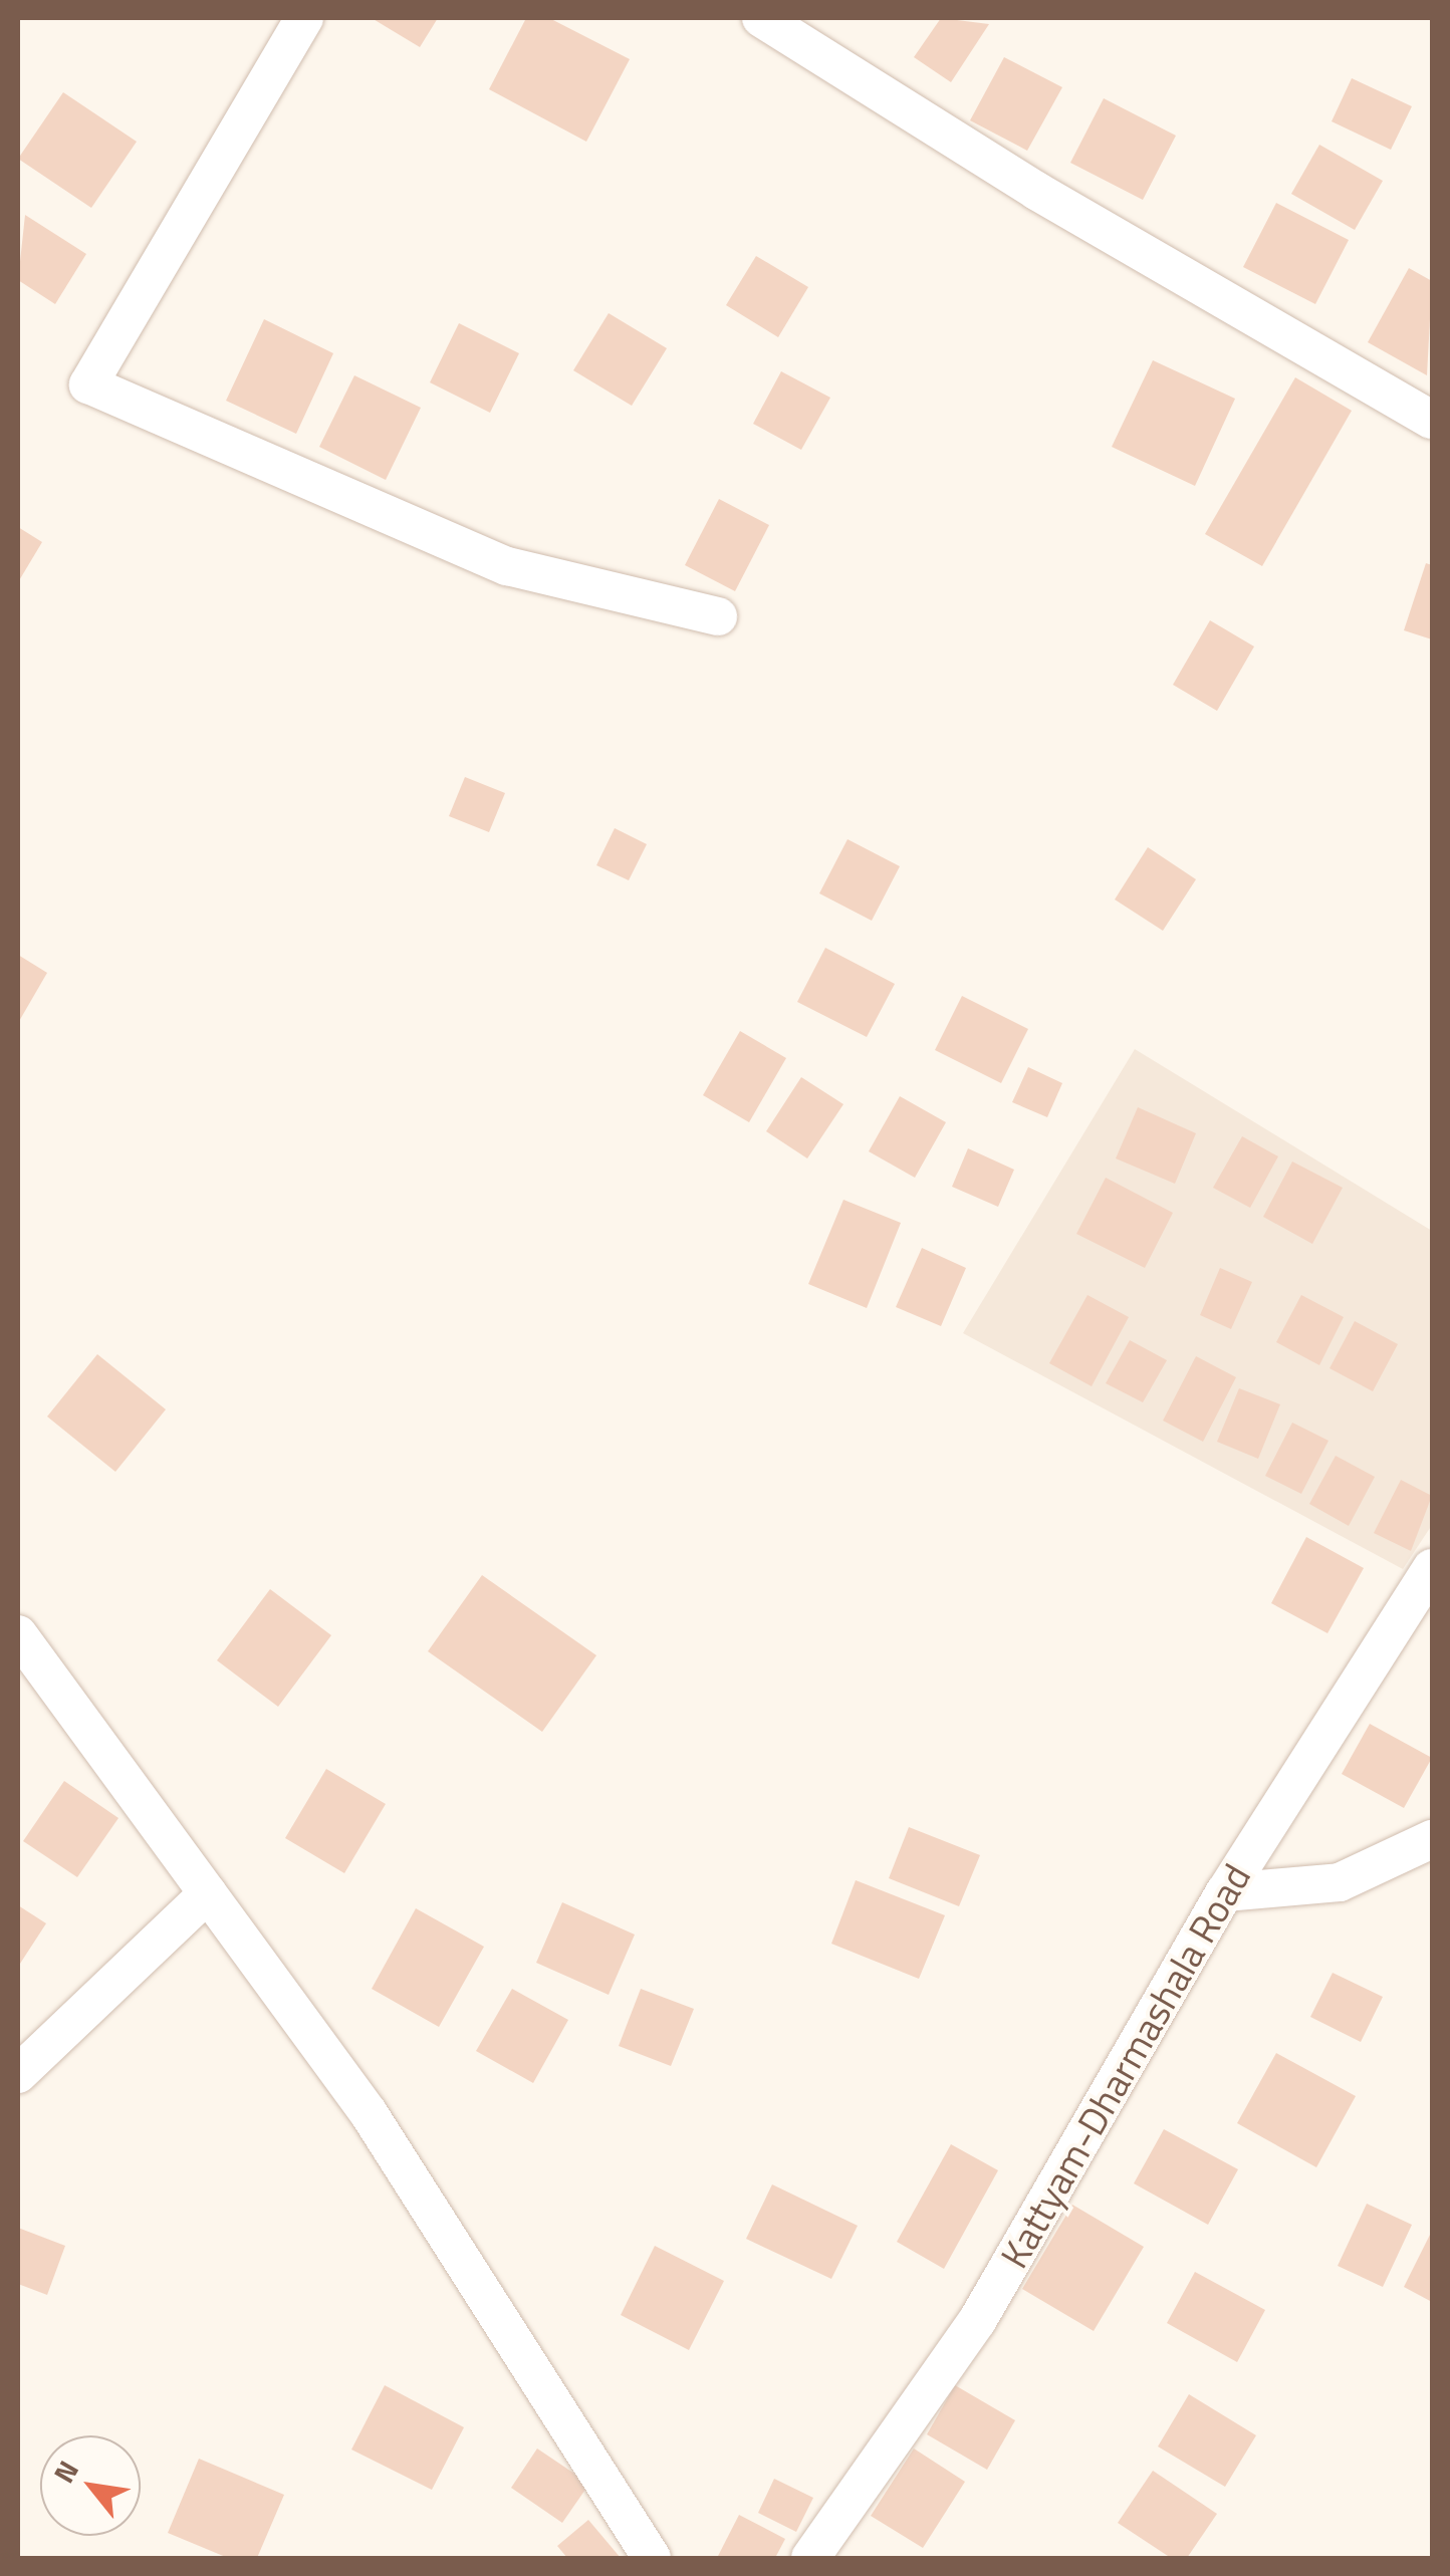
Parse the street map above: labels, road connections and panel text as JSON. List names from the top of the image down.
{
  "streets": {
    "street": ["Kattyam-Dharmashala Road"]
  },
  "north": "top left"
}
